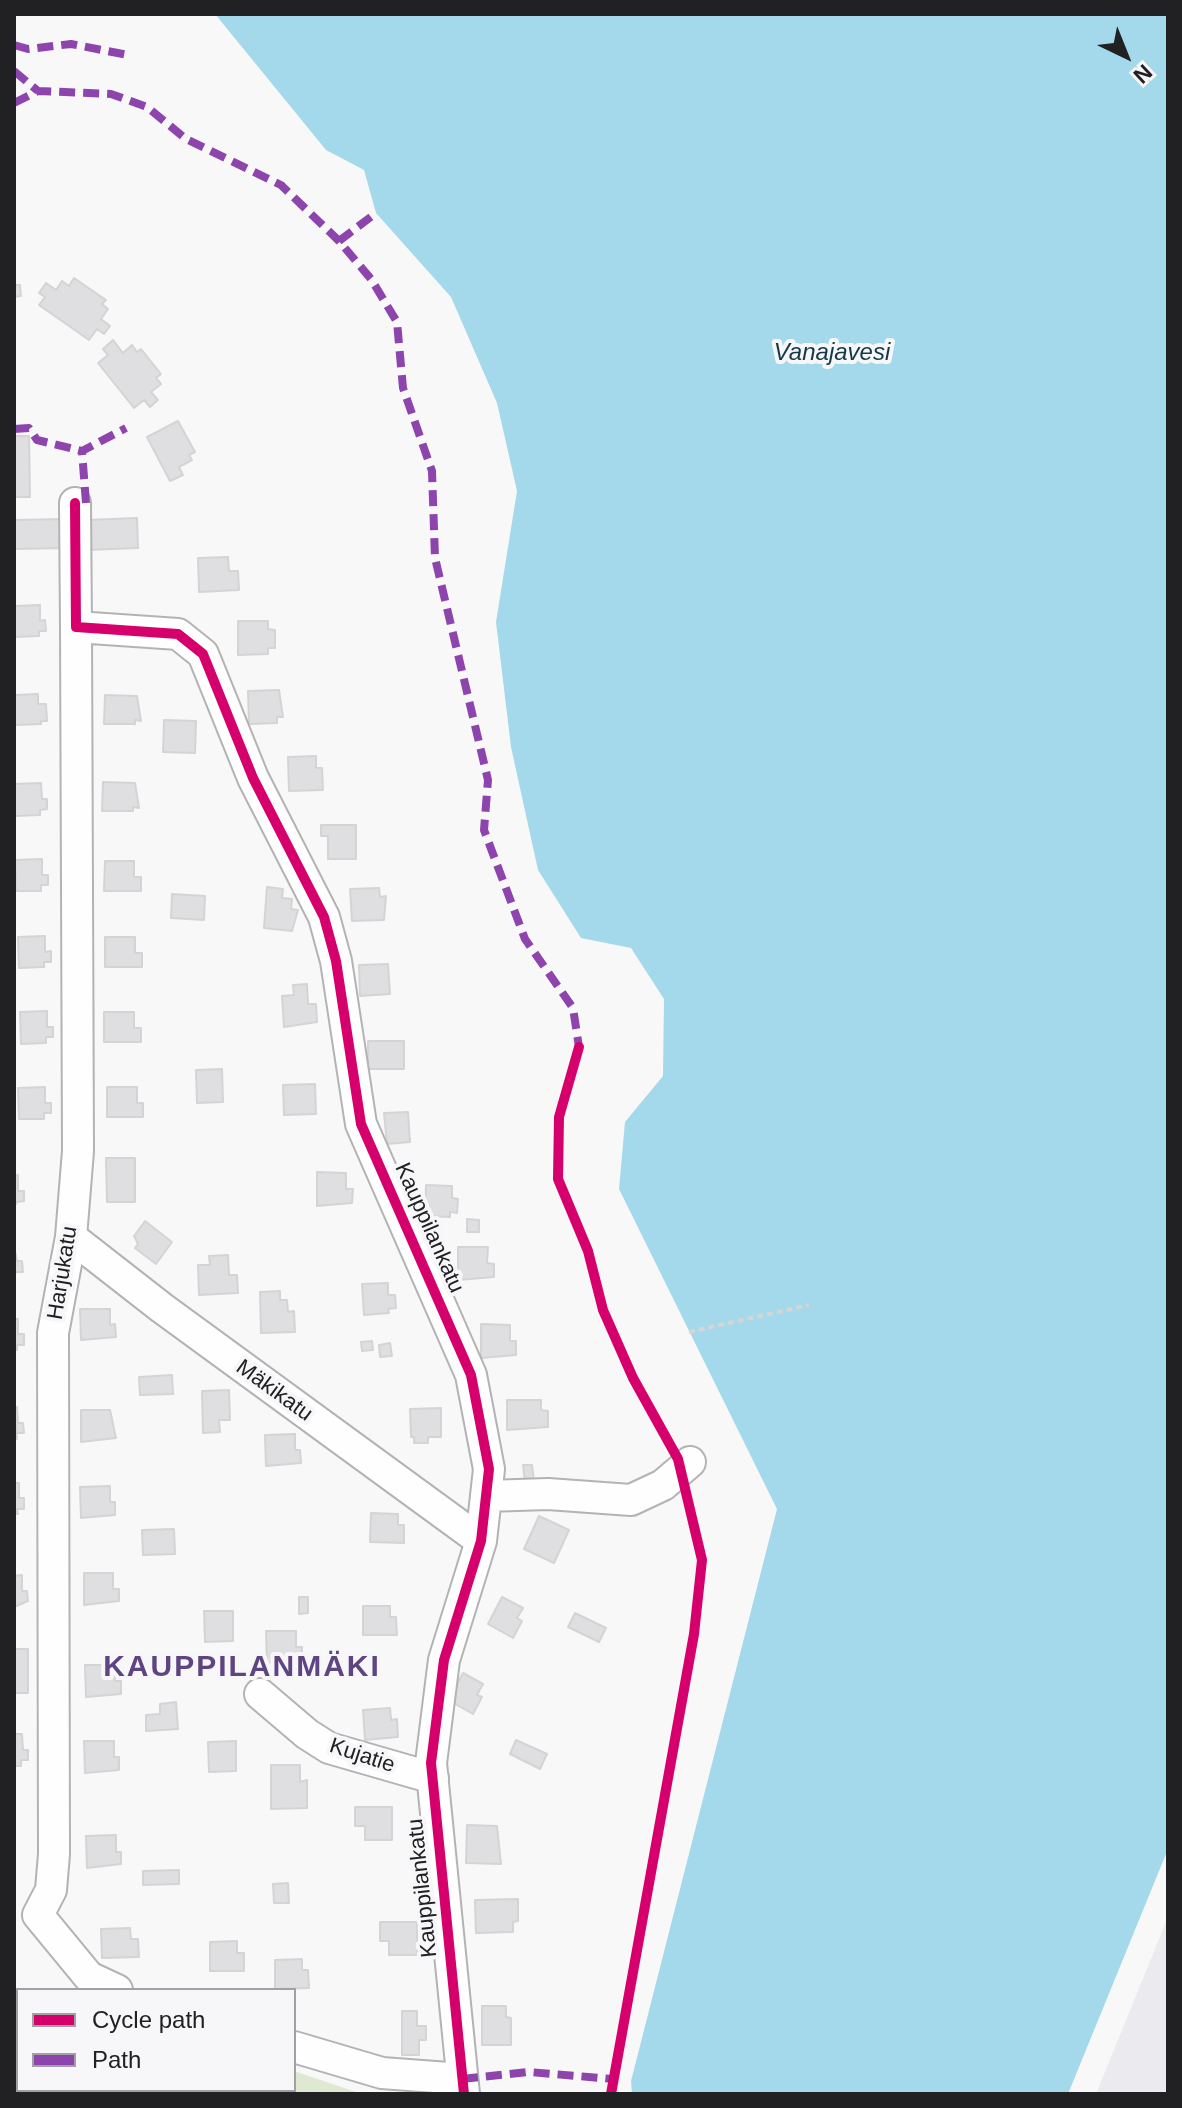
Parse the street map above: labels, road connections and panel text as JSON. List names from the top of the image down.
{
  "streets": {
    "street": [
      "Kauppilankatu",
      "Harjukatu",
      "Mäkikatu",
      "Kujatie"
    ]
  },
  "crossings": [
    ["Kauppilankatu", "Harjukatu"],
    ["Kauppilankatu", "Mäkikatu"],
    ["Kauppilankatu", "Kujatie"],
    ["Harjukatu", "Mäkikatu"]
  ],
  "districts": ["KAUPPILANMÄKI"],
  "water": ["Vanajavesi"],
  "legend": ["Cycle path", "Path"],
  "north": "bottom right"
}
